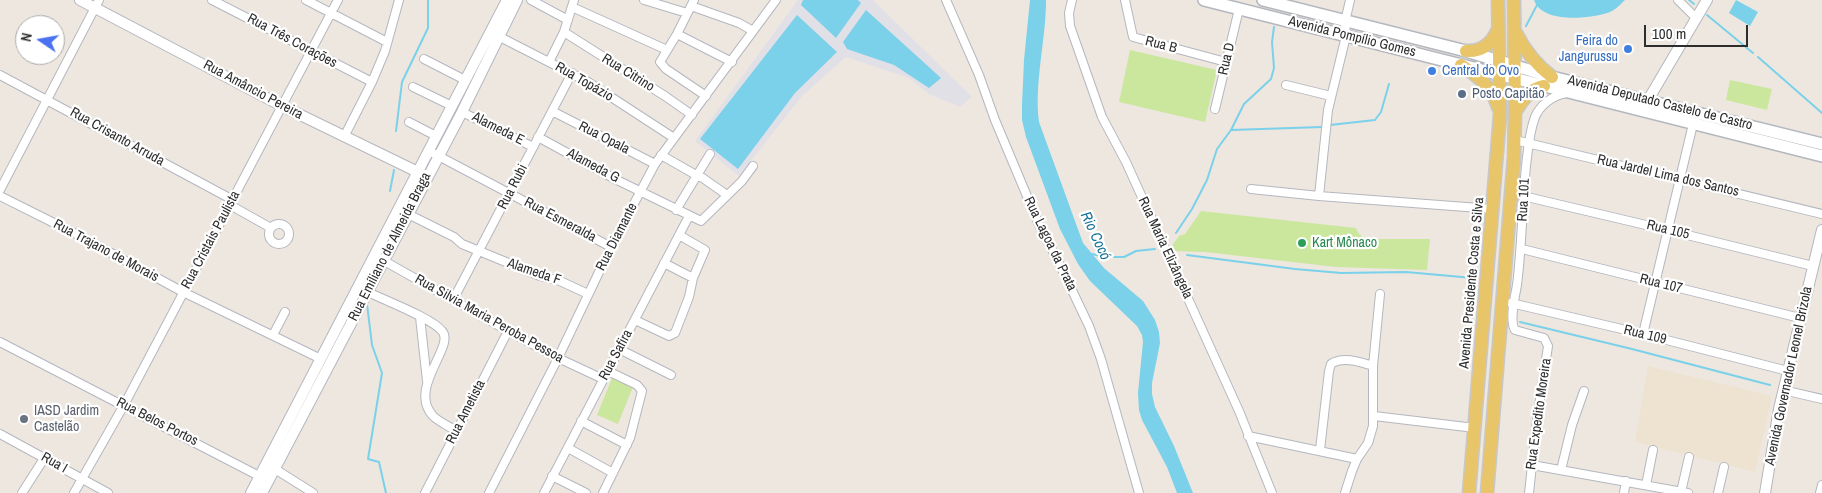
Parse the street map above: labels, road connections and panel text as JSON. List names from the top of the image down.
{
  "streets": {
    "main road": ["Avenida Pompílio Gomes", "Avenida Deputado Castelo de Castro", "Avenida Presidente Costa e Silva"],
    "street": [
      "Rua Três Corações",
      "Rua B",
      "Rua D",
      "Rua Citrino",
      "Rua Topázio",
      "Rua Amâncio Pereira",
      "Alameda E",
      "Rua Crisanto Arruda",
      "Rua Opala",
      "Alameda G",
      "Rua Jardel Lima dos Santos",
      "Rua Rubi",
      "Rua 101",
      "Rua Esmeralda",
      "Rua 105",
      "Rua Diamante",
      "Rua Cristais Paulista",
      "Rua Lagoa da Prata",
      "Rua Emíliano de Almeida Braga",
      "Rua Maria Elizângela",
      "Rua Trajano de Morais",
      "Alameda F",
      "Rua 107",
      "Rua Silvia Maria Peroba Pessoa",
      "Rua 109",
      "Rua Safira",
      "Avenida Governador Leonel Brizola",
      "Rua Ametista",
      "Rua Expedito Moreira",
      "Rua Belos Portos",
      "Rua I"
    ]
  },
  "crossings": [
    ["Avenida Pompílio Gomes", "Rua D"],
    ["Avenida Pompílio Gomes", "Avenida Deputado Castelo de Castro"],
    ["Avenida Pompílio Gomes", "Avenida Presidente Costa e Silva"],
    ["Rua Três Corações", "Rua Cristais Paulista"],
    ["Rua B", "Rua D"],
    ["Rua Citrino", "Rua Diamante"],
    ["Rua Topázio", "Rua Rubi"],
    ["Rua Topázio", "Rua Diamante"],
    ["Rua Topázio", "Rua Emíliano de Almeida Braga"],
    ["Rua Amâncio Pereira", "Rua Cristais Paulista"],
    ["Rua Amâncio Pereira", "Rua Emíliano de Almeida Braga"],
    ["Avenida Deputado Castelo de Castro", "Rua 101"],
    ["Avenida Deputado Castelo de Castro", "Avenida Presidente Costa e Silva"],
    ["Alameda E", "Rua Rubi"],
    ["Alameda E", "Rua Emíliano de Almeida Braga"],
    ["Rua Crisanto Arruda", "Rua Cristais Paulista"],
    ["Rua Opala", "Rua Rubi"],
    ["Rua Opala", "Rua Diamante"],
    ["Alameda G", "Rua Rubi"],
    ["Alameda G", "Rua Diamante"],
    ["Alameda G", "Rua Safira"],
    ["Rua Jardel Lima dos Santos", "Rua 101"],
    ["Rua Rubi", "Rua Esmeralda"],
    ["Rua Rubi", "Alameda F"],
    ["Rua Rubi", "Rua Silvia Maria Peroba Pessoa"],
    ["Rua 101", "Rua 105"],
    ["Rua 101", "Rua 107"],
    ["Rua 101", "Rua 109"],
    ["Rua 101", "Rua Expedito Moreira"],
    ["Rua Esmeralda", "Rua Diamante"],
    ["Rua Esmeralda", "Rua Emíliano de Almeida Braga"],
    ["Rua 105", "Avenida Governador Leonel Brizola"],
    ["Rua Diamante", "Alameda F"],
    ["Rua Diamante", "Rua Silvia Maria Peroba Pessoa"],
    ["Rua Cristais Paulista", "Rua Trajano de Morais"],
    ["Rua Cristais Paulista", "Rua Belos Portos"],
    ["Rua Cristais Paulista", "Rua I"],
    ["Rua Emíliano de Almeida Braga", "Rua Trajano de Morais"],
    ["Rua Emíliano de Almeida Braga", "Alameda F"],
    ["Rua Emíliano de Almeida Braga", "Rua Silvia Maria Peroba Pessoa"],
    ["Rua Emíliano de Almeida Braga", "Rua Belos Portos"],
    ["Rua 107", "Avenida Governador Leonel Brizola"],
    ["Rua Silvia Maria Peroba Pessoa", "Rua Safira"],
    ["Rua Silvia Maria Peroba Pessoa", "Rua Ametista"],
    ["Rua 109", "Avenida Governador Leonel Brizola"]
  ],
  "water": ["Rio Cocó"],
  "places": [
    "Feira do Jangurussu",
    "Central do Ovo",
    "Posto Capitão",
    "Kart Mônaco",
    "IASD Jardim Castelão"
  ],
  "scale_bar": "100 m",
  "north": "left"
}
